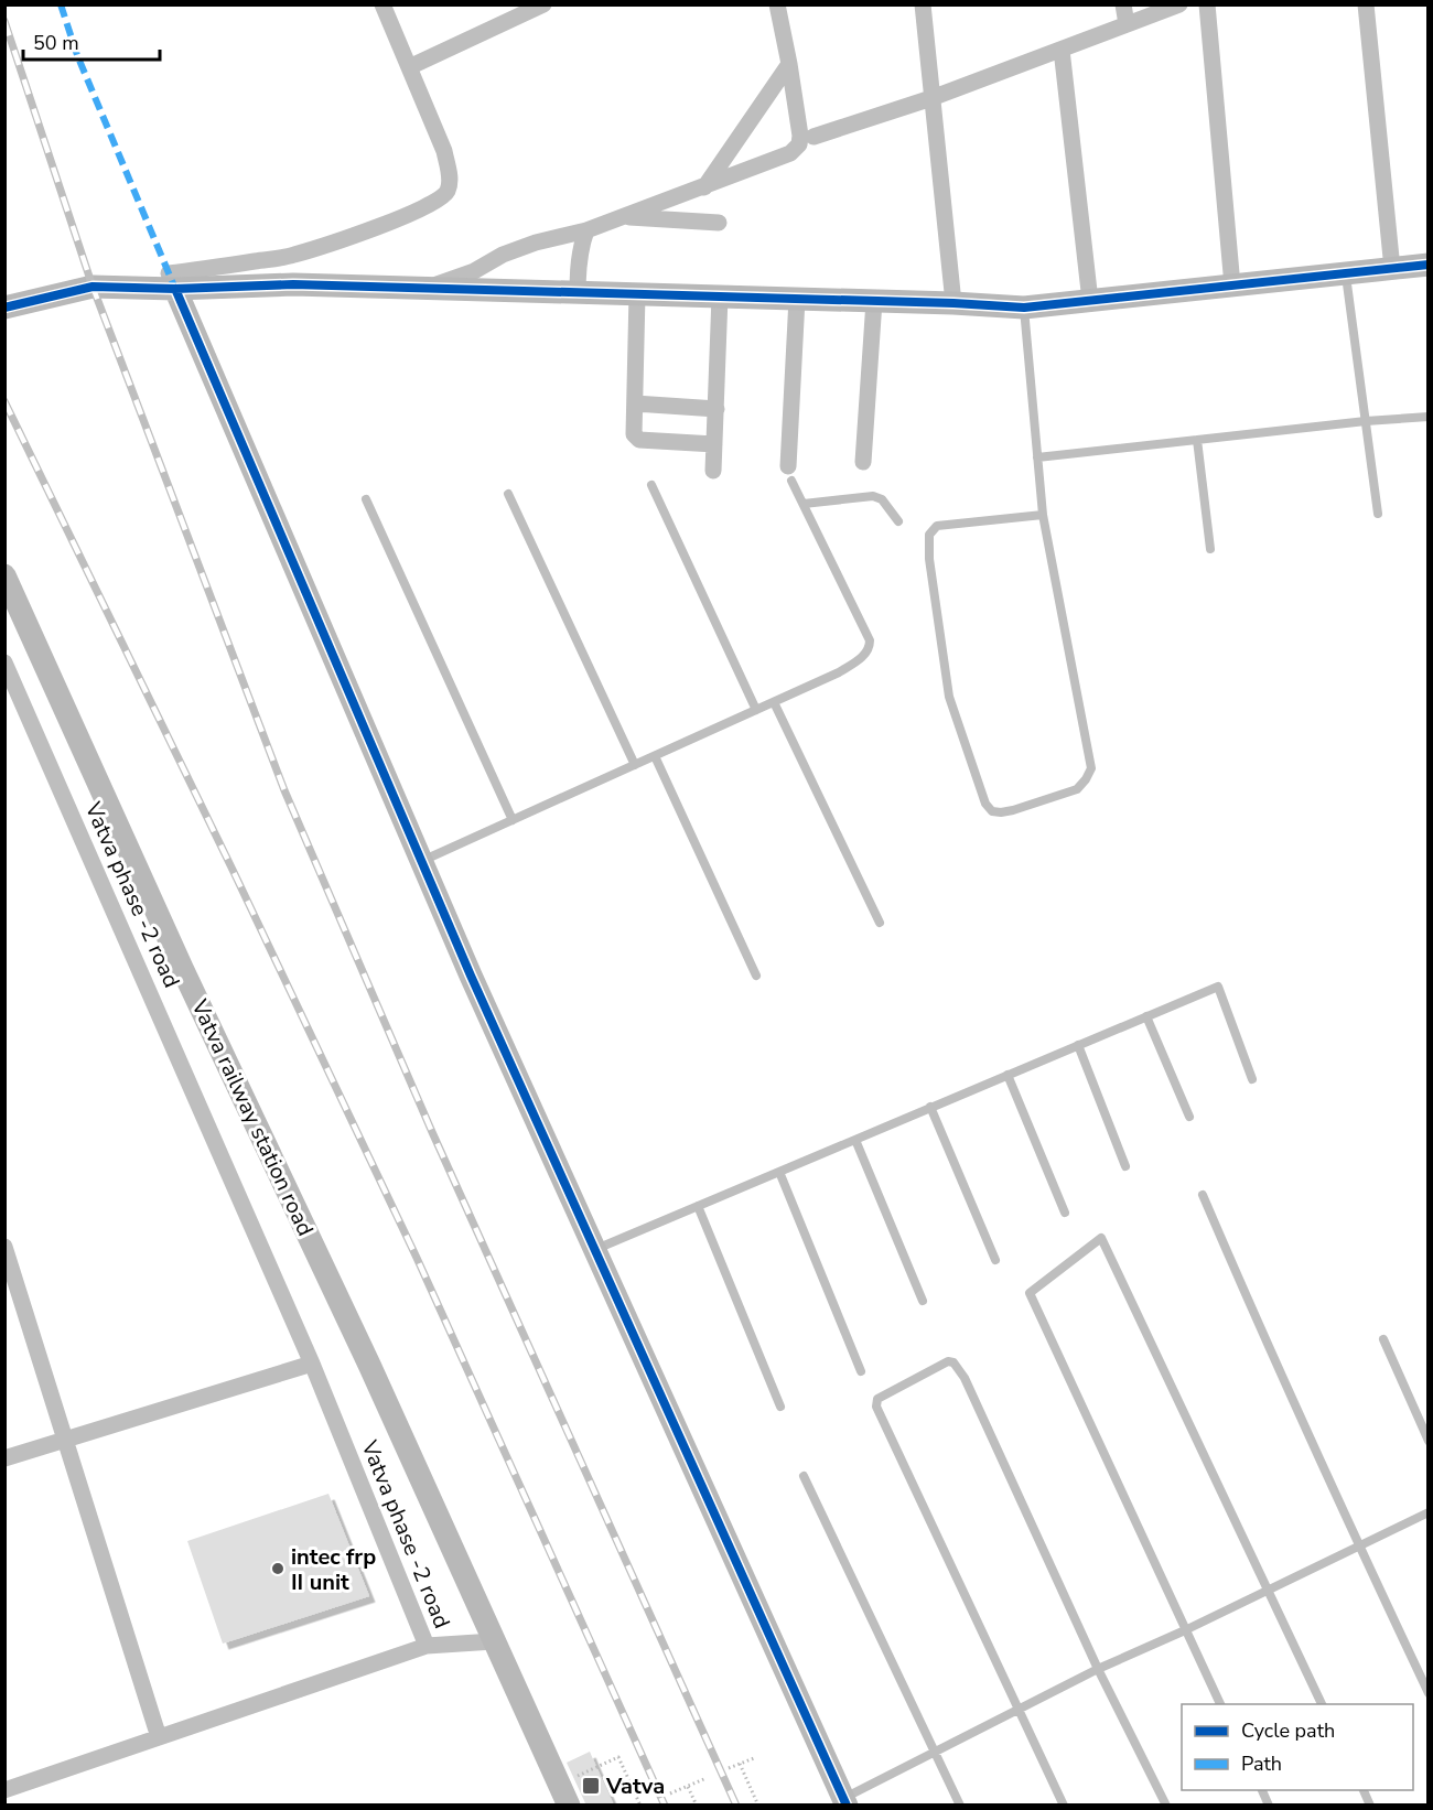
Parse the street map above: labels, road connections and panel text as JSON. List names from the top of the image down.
{
  "streets": {
    "street": ["Vatva phase -2 road", "Vatva railway station road"]
  },
  "places": {
    "other": ["intec frp II unit"],
    "transit": ["Vatva"]
  },
  "legend": ["Cycle path", "Path"],
  "scale_bar": "50 m"
}
